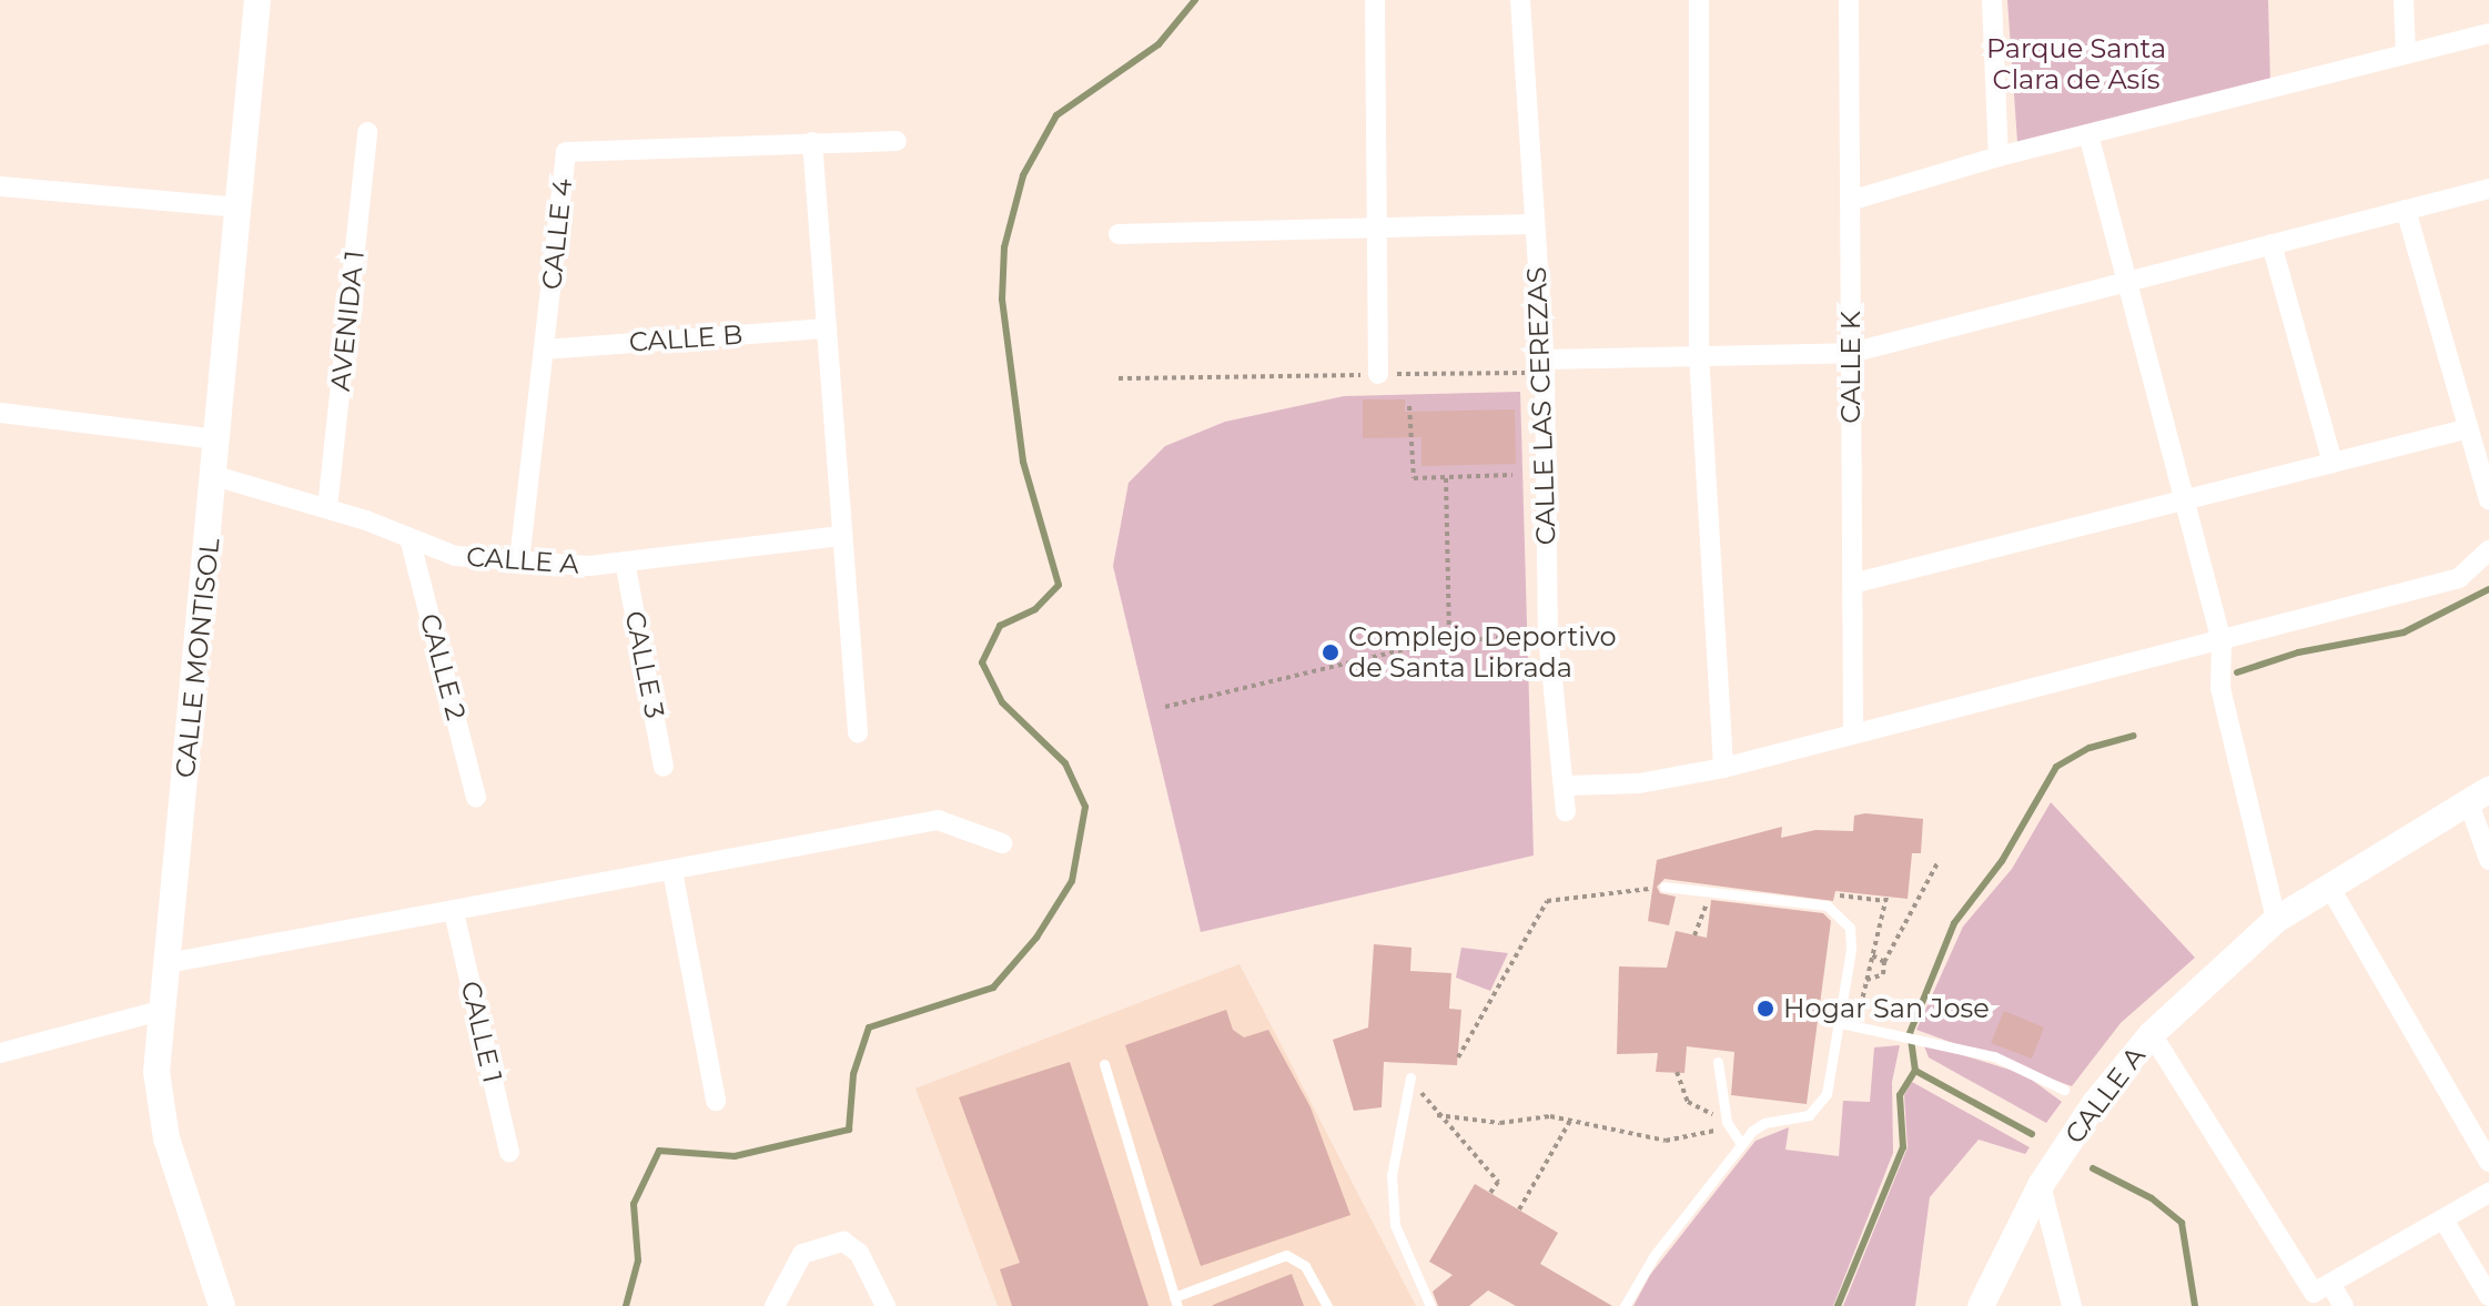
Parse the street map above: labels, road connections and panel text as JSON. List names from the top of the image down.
{
  "streets": {
    "street": [
      "CALLE 4",
      "AVENIDA 1",
      "CALLE B",
      "CALLE K",
      "CALLE LAS CEREZAS",
      "CALLE A",
      "CALLE MONTISOL",
      "CALLE 3",
      "CALLE 2",
      "CALLE 1"
    ]
  },
  "crossings": [
    ["CALLE 4", "CALLE B"],
    ["CALLE 4", "CALLE A"],
    ["AVENIDA 1", "CALLE A"],
    ["CALLE A", "CALLE MONTISOL"],
    ["CALLE A", "CALLE 3"],
    ["CALLE A", "CALLE 2"]
  ],
  "parks": ["Parque Santa Clara de Asís"],
  "places": ["Complejo Deportivo de Santa Librada", "Hogar San Jose"]
}
